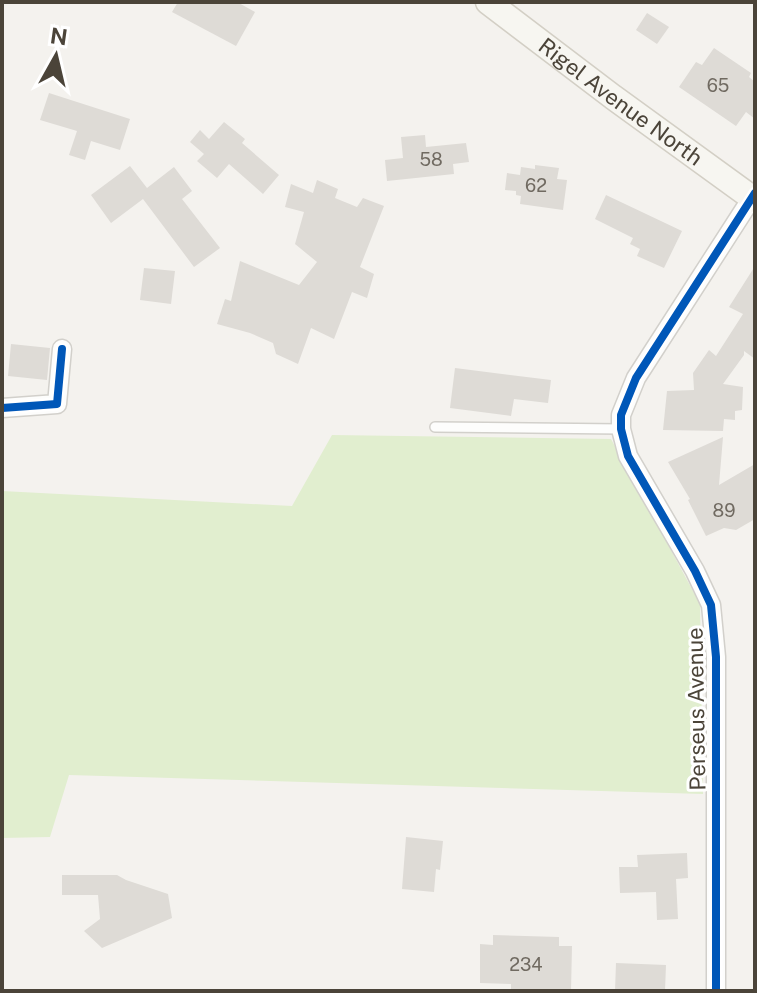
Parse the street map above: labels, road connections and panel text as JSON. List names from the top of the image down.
{
  "streets": {
    "main road": ["Rigel Avenue North"],
    "street": ["Perseus Avenue"]
  },
  "house_numbers": [
    "65",
    "58",
    "62",
    "89",
    "234"
  ],
  "north": "top"
}
